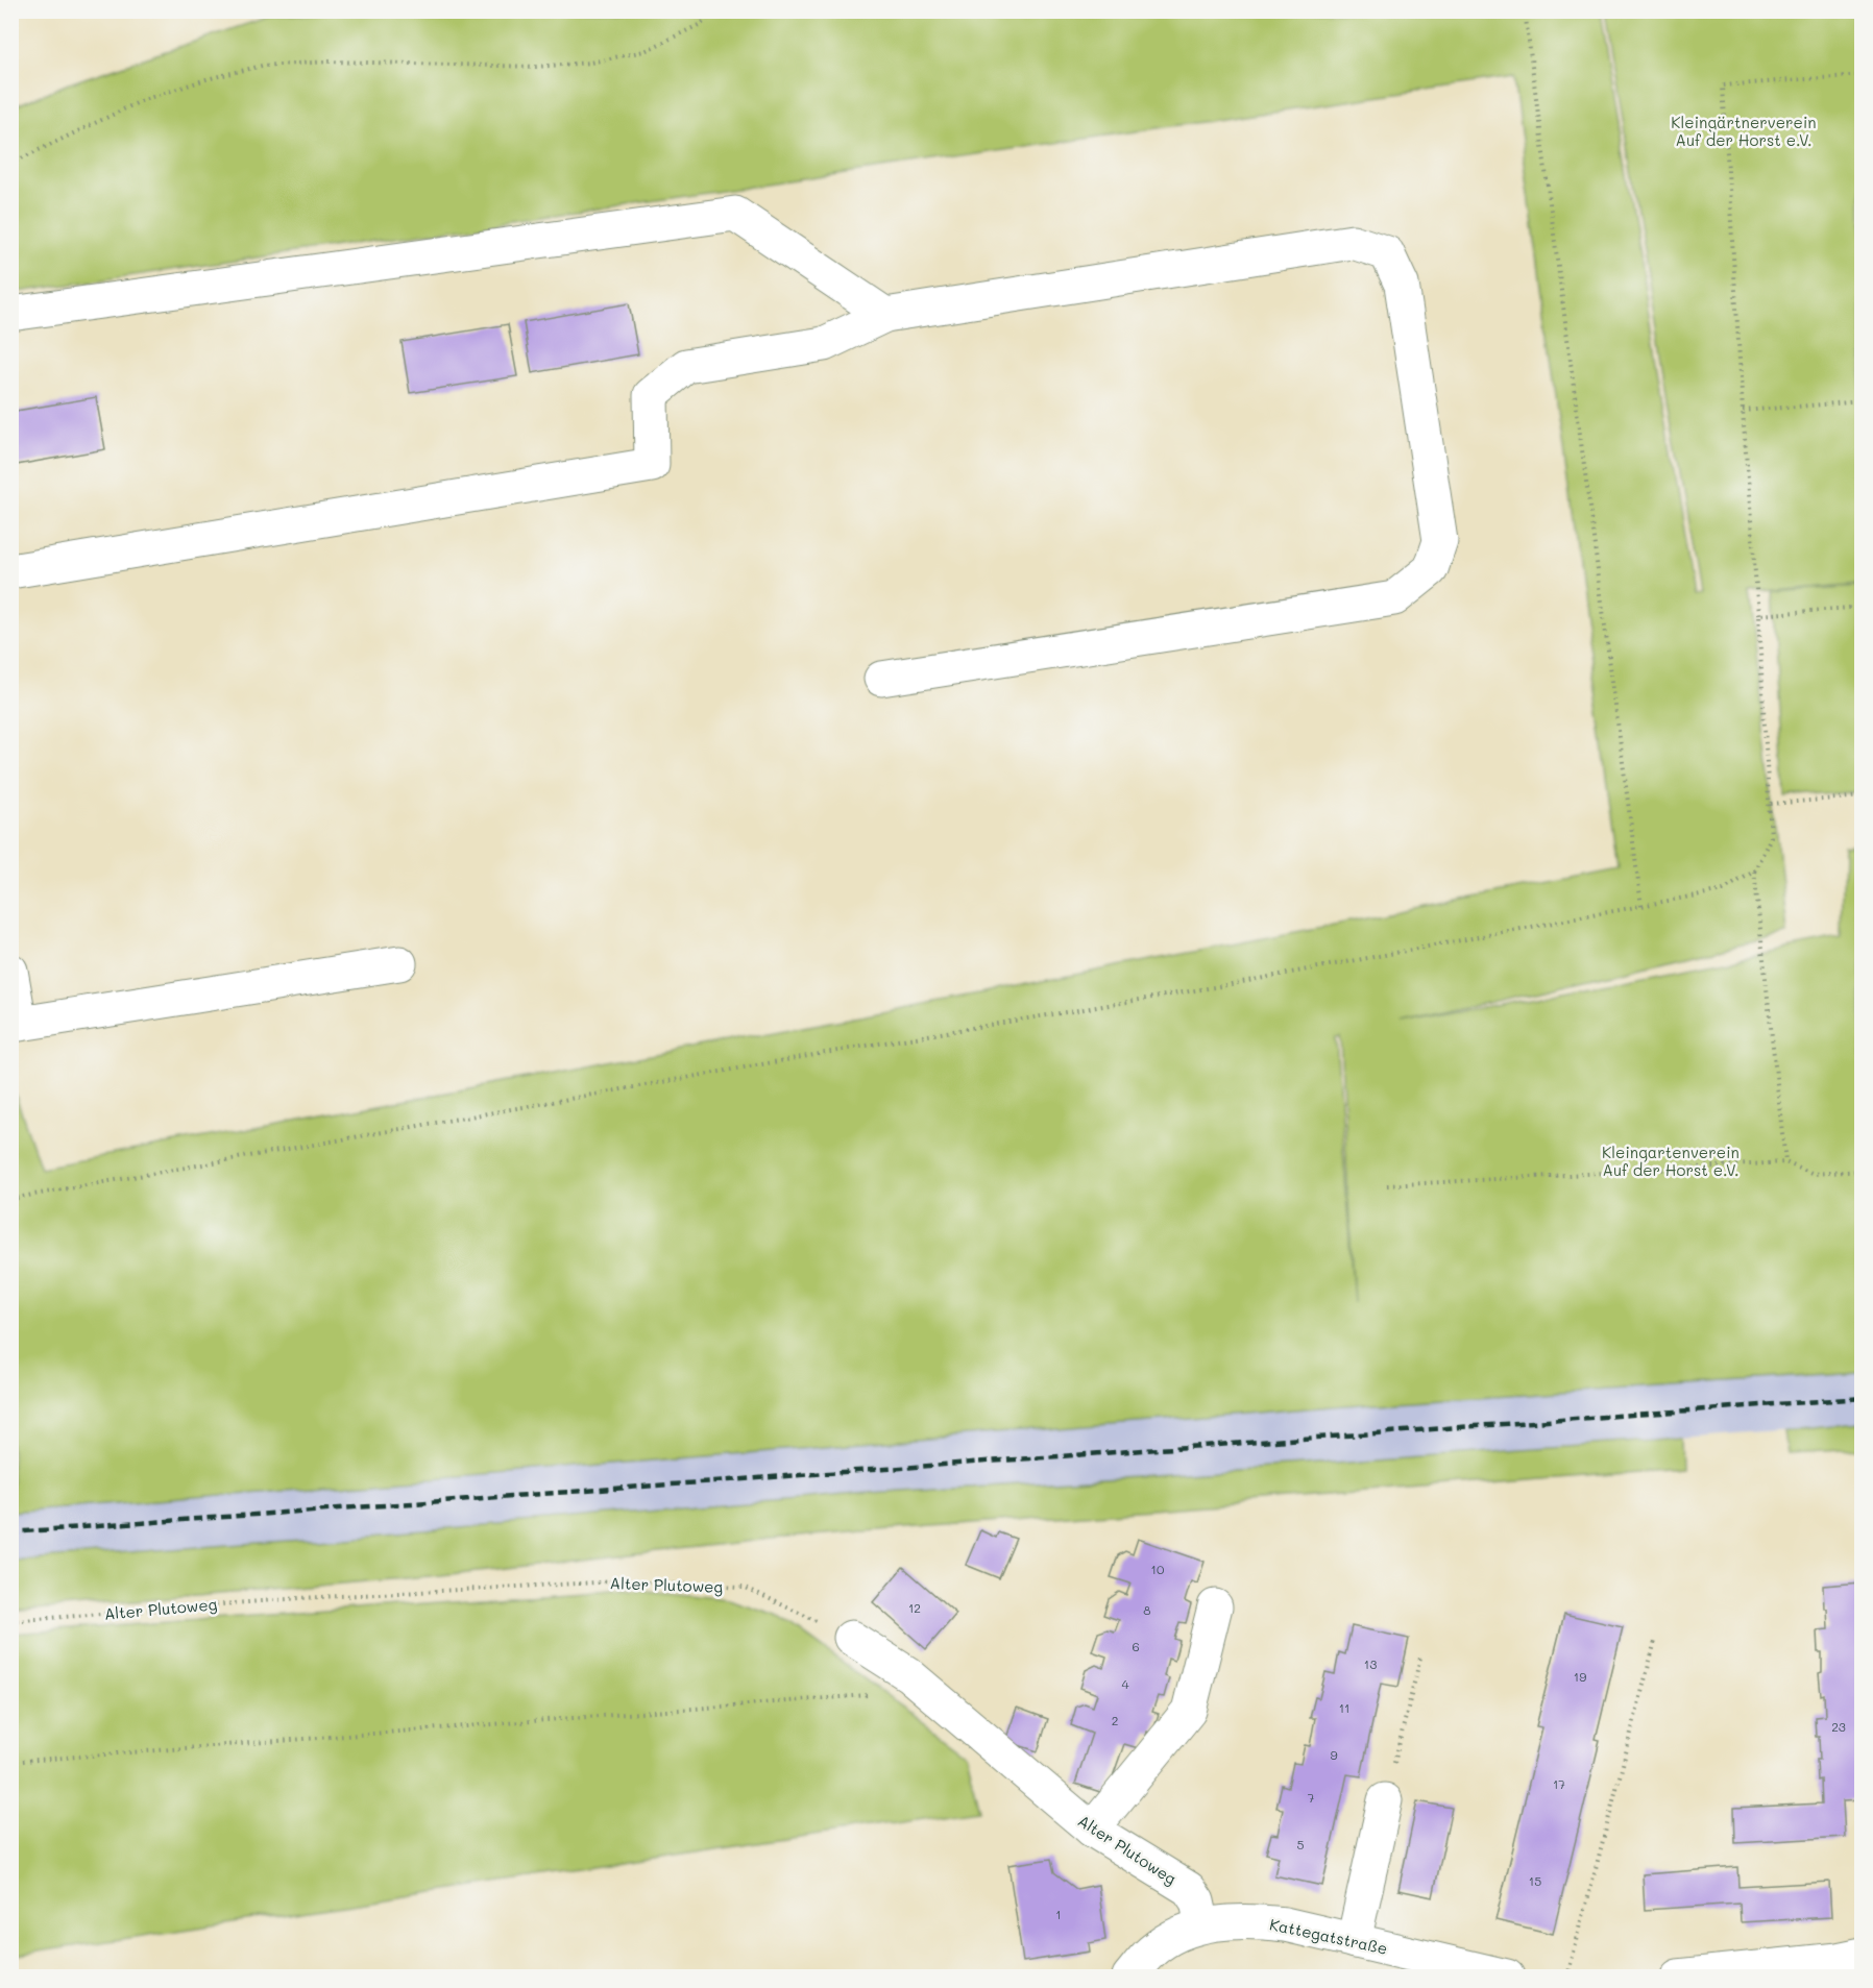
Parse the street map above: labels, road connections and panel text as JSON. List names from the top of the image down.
{
  "streets": {
    "street": ["Alter Plutoweg", "Kattegatstraße"]
  },
  "crossings": [
    ["Alter Plutoweg", "Kattegatstraße"]
  ],
  "parks": ["Kleingärtnerverein Auf der Horst e.V.", "Kleingartenverein Auf der Horst e.V."],
  "house_numbers": [
    "10",
    "12",
    "8",
    "6",
    "13",
    "19",
    "4",
    "11",
    "2",
    "23",
    "9",
    "17",
    "7",
    "5",
    "15",
    "1"
  ]
}
